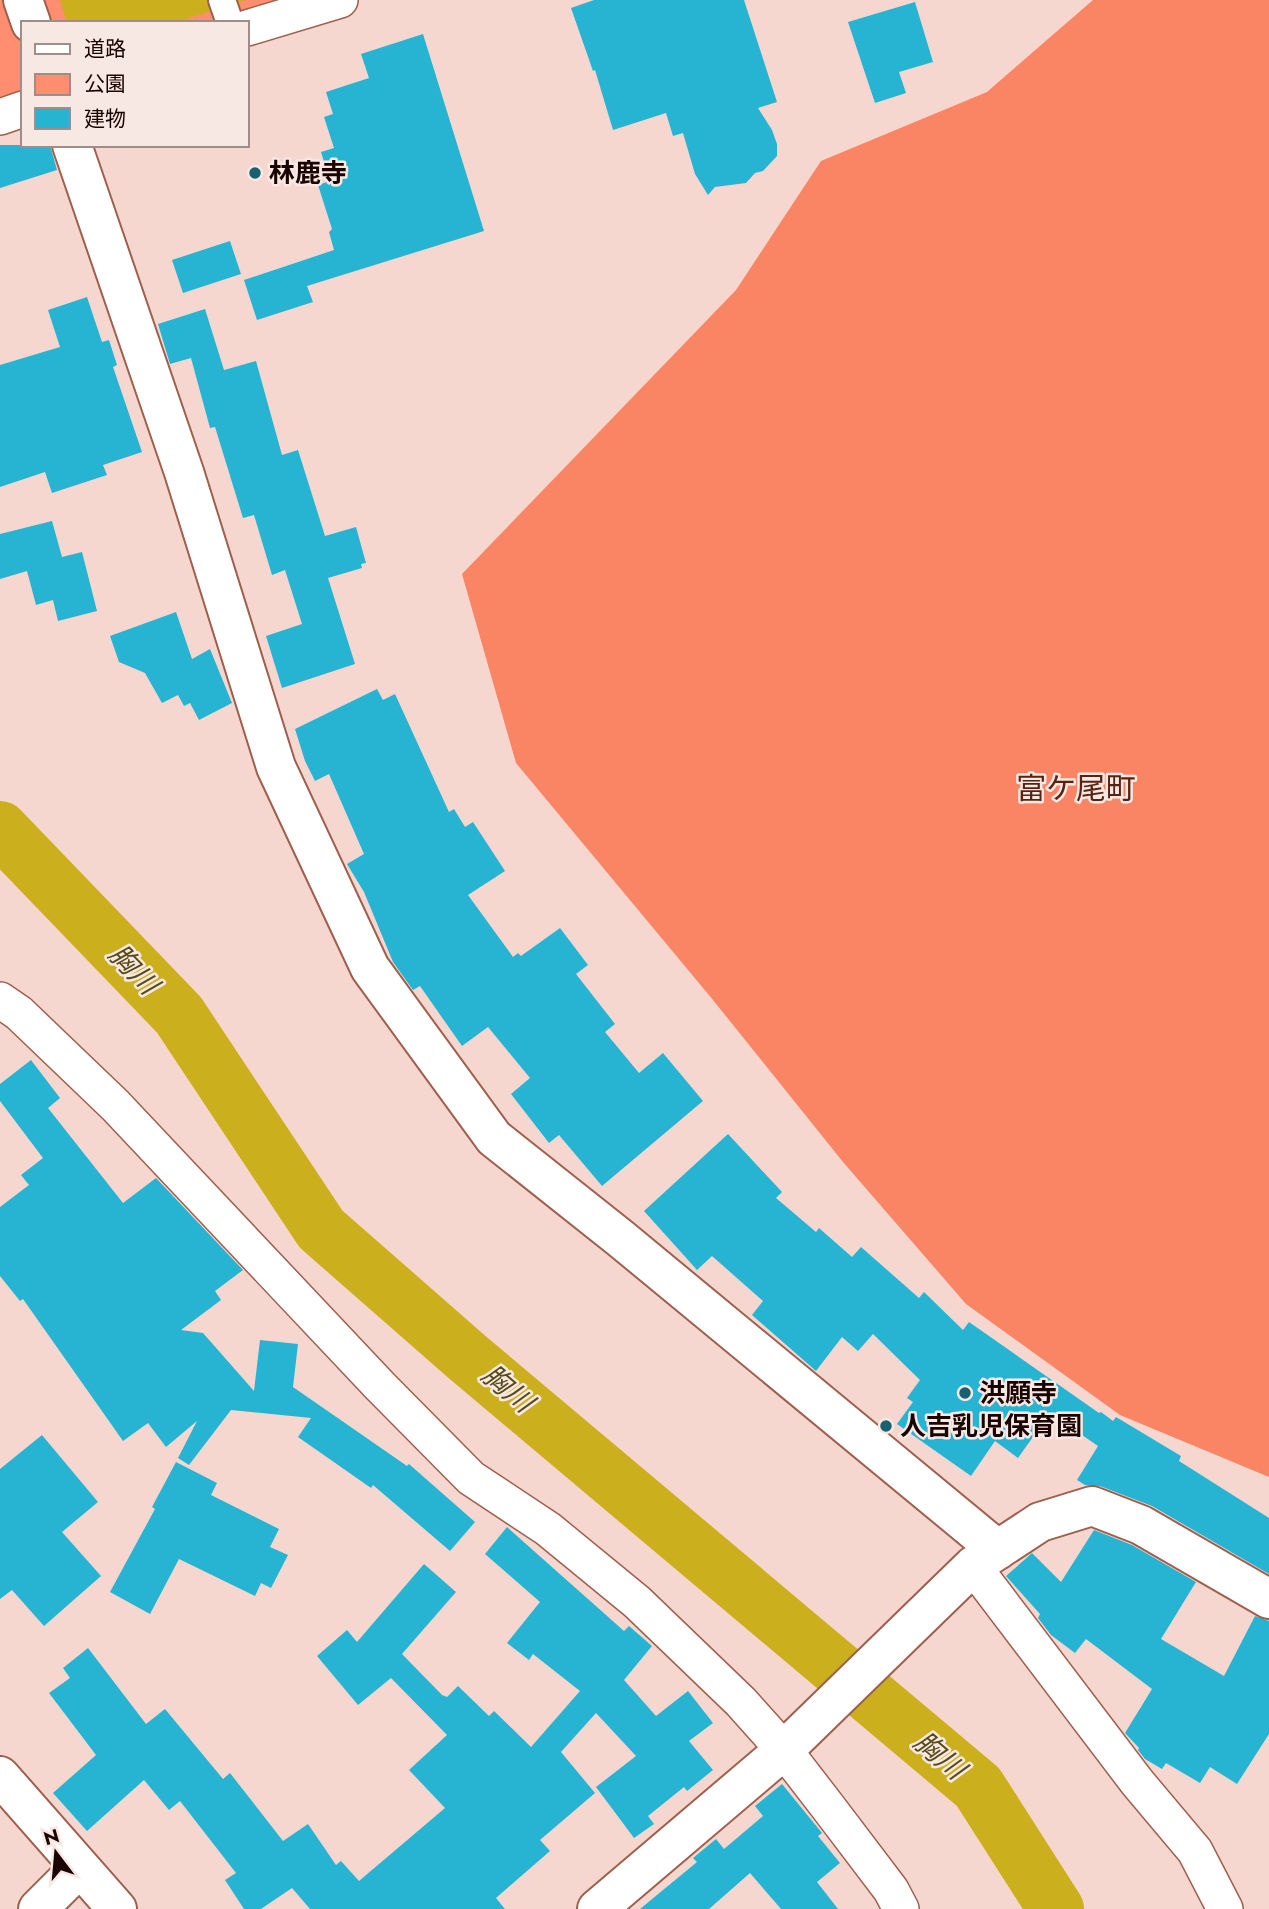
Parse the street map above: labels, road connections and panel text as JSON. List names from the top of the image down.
{
  "districts": ["富ケ尾町"],
  "water": ["胸川"],
  "places": ["林鹿寺", "洪願寺", "人吉乳児保育園"],
  "legend": ["道路", "公園", "建物"],
  "north": "top"
}
